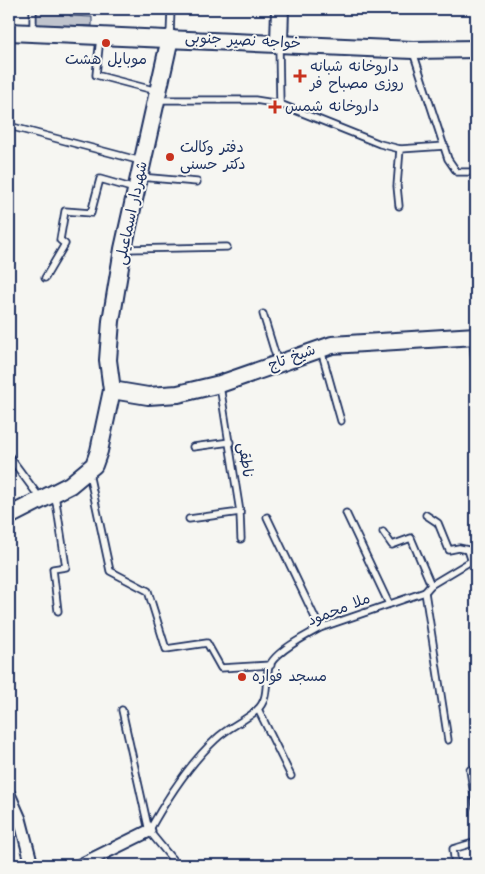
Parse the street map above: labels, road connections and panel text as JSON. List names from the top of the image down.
{
  "streets": {
    "street": ["خواجه نصیر جنوبی", "شهردار اسماعیلی", "شیخ تاج"],
    "lane": ["ناطقی", "ملا محمود"]
  },
  "crossings": [
    ["خواجه نصیر جنوبی", "شهردار اسماعیلی"],
    ["شهردار اسماعیلی", "شیخ تاج"],
    ["شیخ تاج", "ناطقی"]
  ],
  "places": {
    "other": ["موبایل هشت", "دفتر وکالت دکتر حسنی", "مسجد فواره"],
    "health": ["داروخانه شبانه روزی مصباح فر", "داروخانه شمس"]
  }
}
